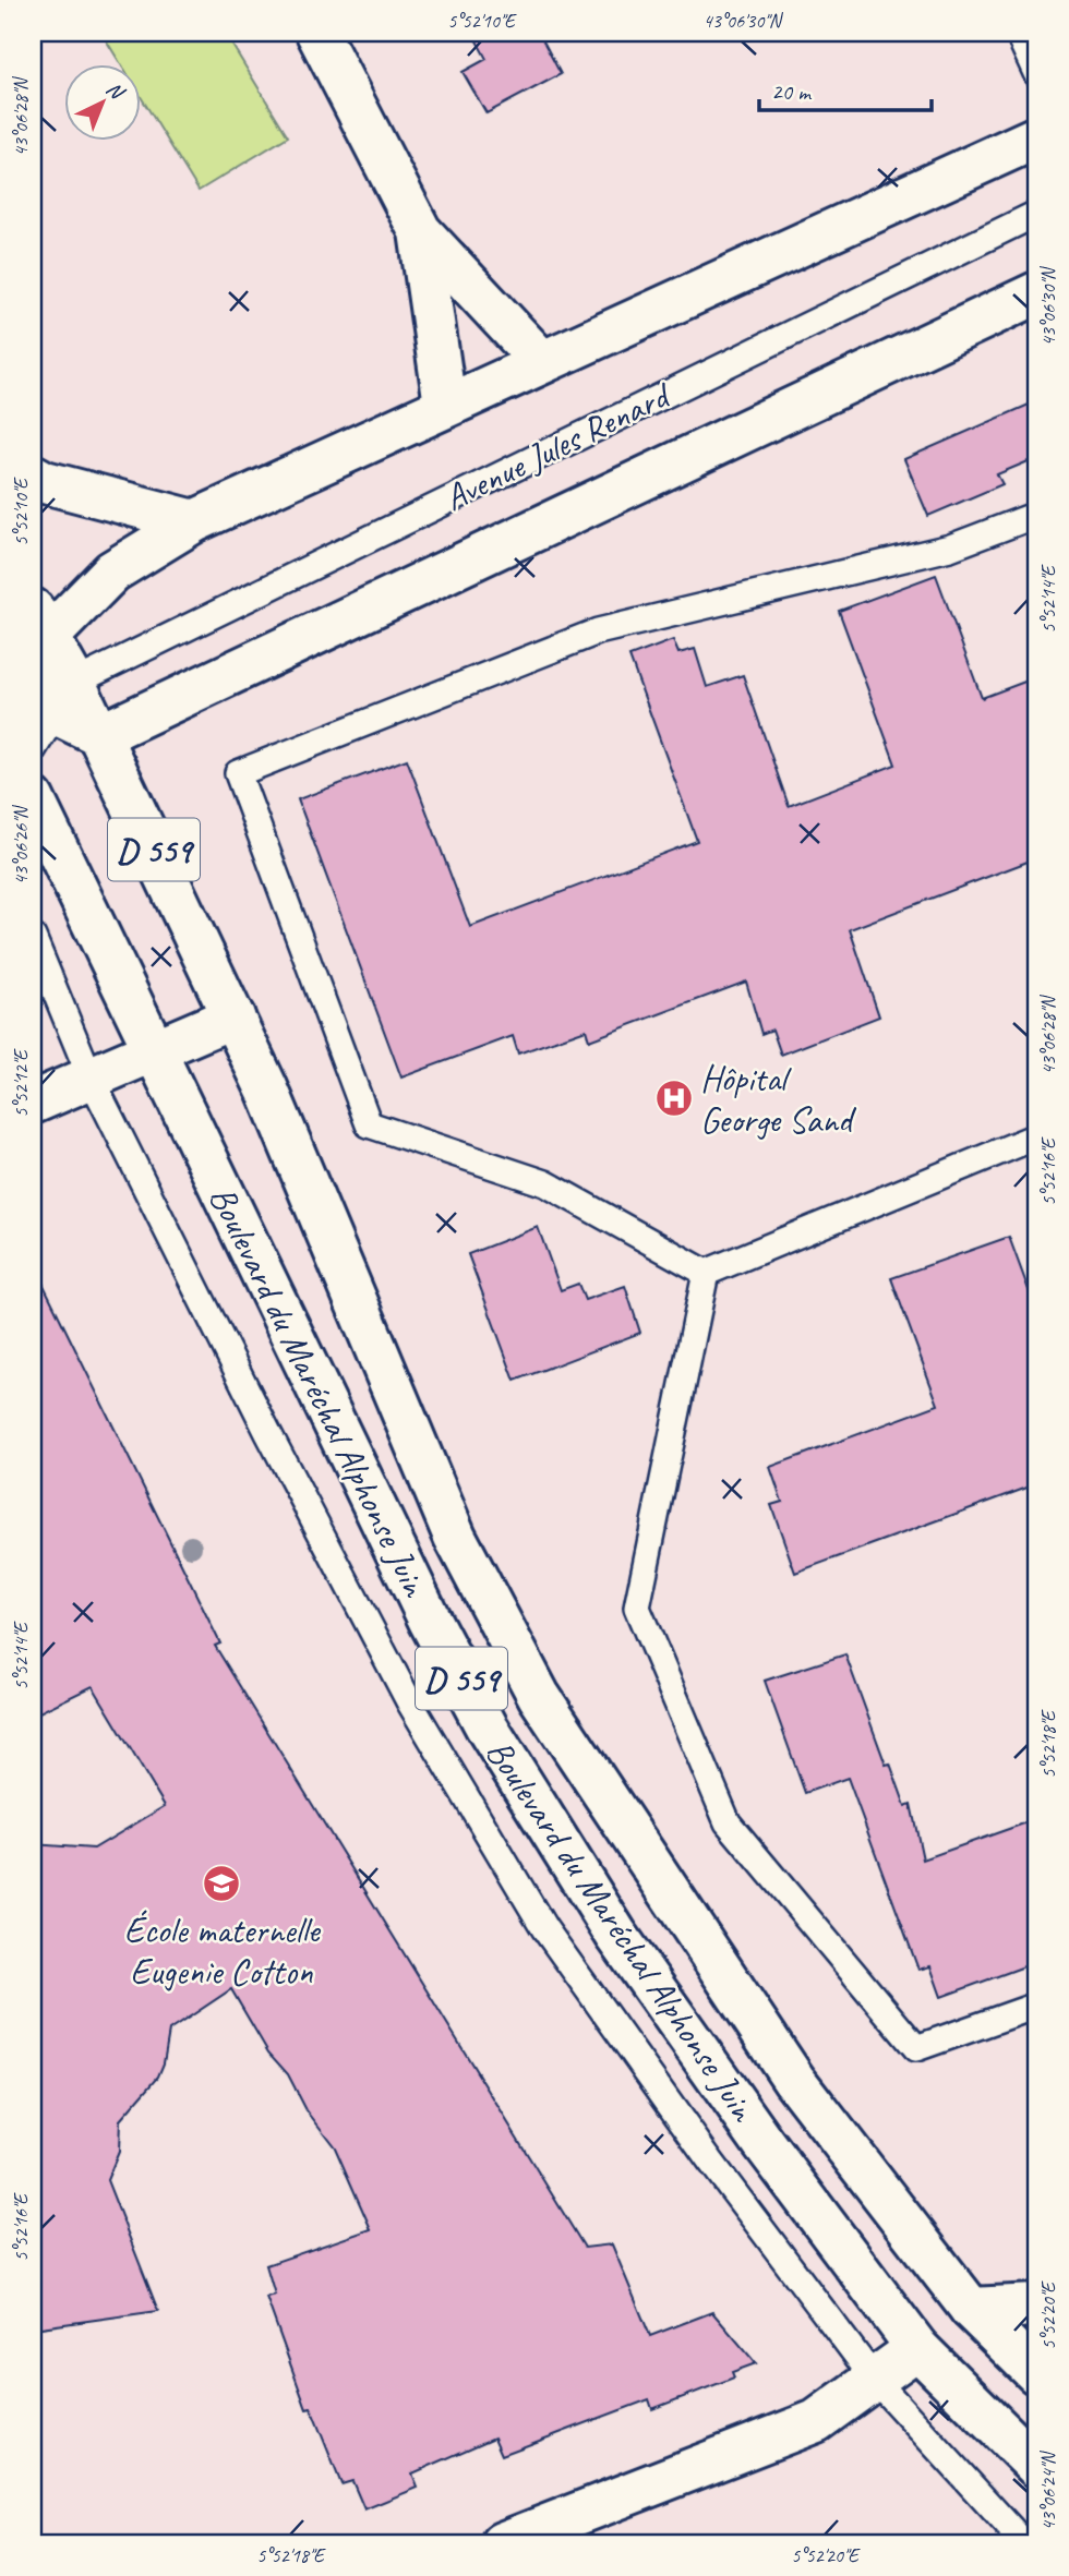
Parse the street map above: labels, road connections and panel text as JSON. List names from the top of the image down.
{
  "streets": {
    "main road": ["Avenue Jules Renard", "D 559", "Boulevard du Maréchal Alphonse Juin"]
  },
  "crossings": [
    ["Avenue Jules Renard", "Boulevard du Maréchal Alphonse Juin"]
  ],
  "places": {
    "hospital": ["Hôpital George Sand"],
    "school or university": ["École maternelle Eugenie Cotton"]
  },
  "scale_bar": "20 m",
  "north": "top right",
  "coordinates": [
    "5°52'10\"E",
    "43°06'30\"N",
    "43°06'28\"N",
    "5°52'14\"E",
    "43°06'26\"N",
    "5°52'12\"E",
    "5°52'16\"E",
    "5°52'18\"E",
    "5°52'20\"E",
    "43°06'24\"N"
  ]
}
